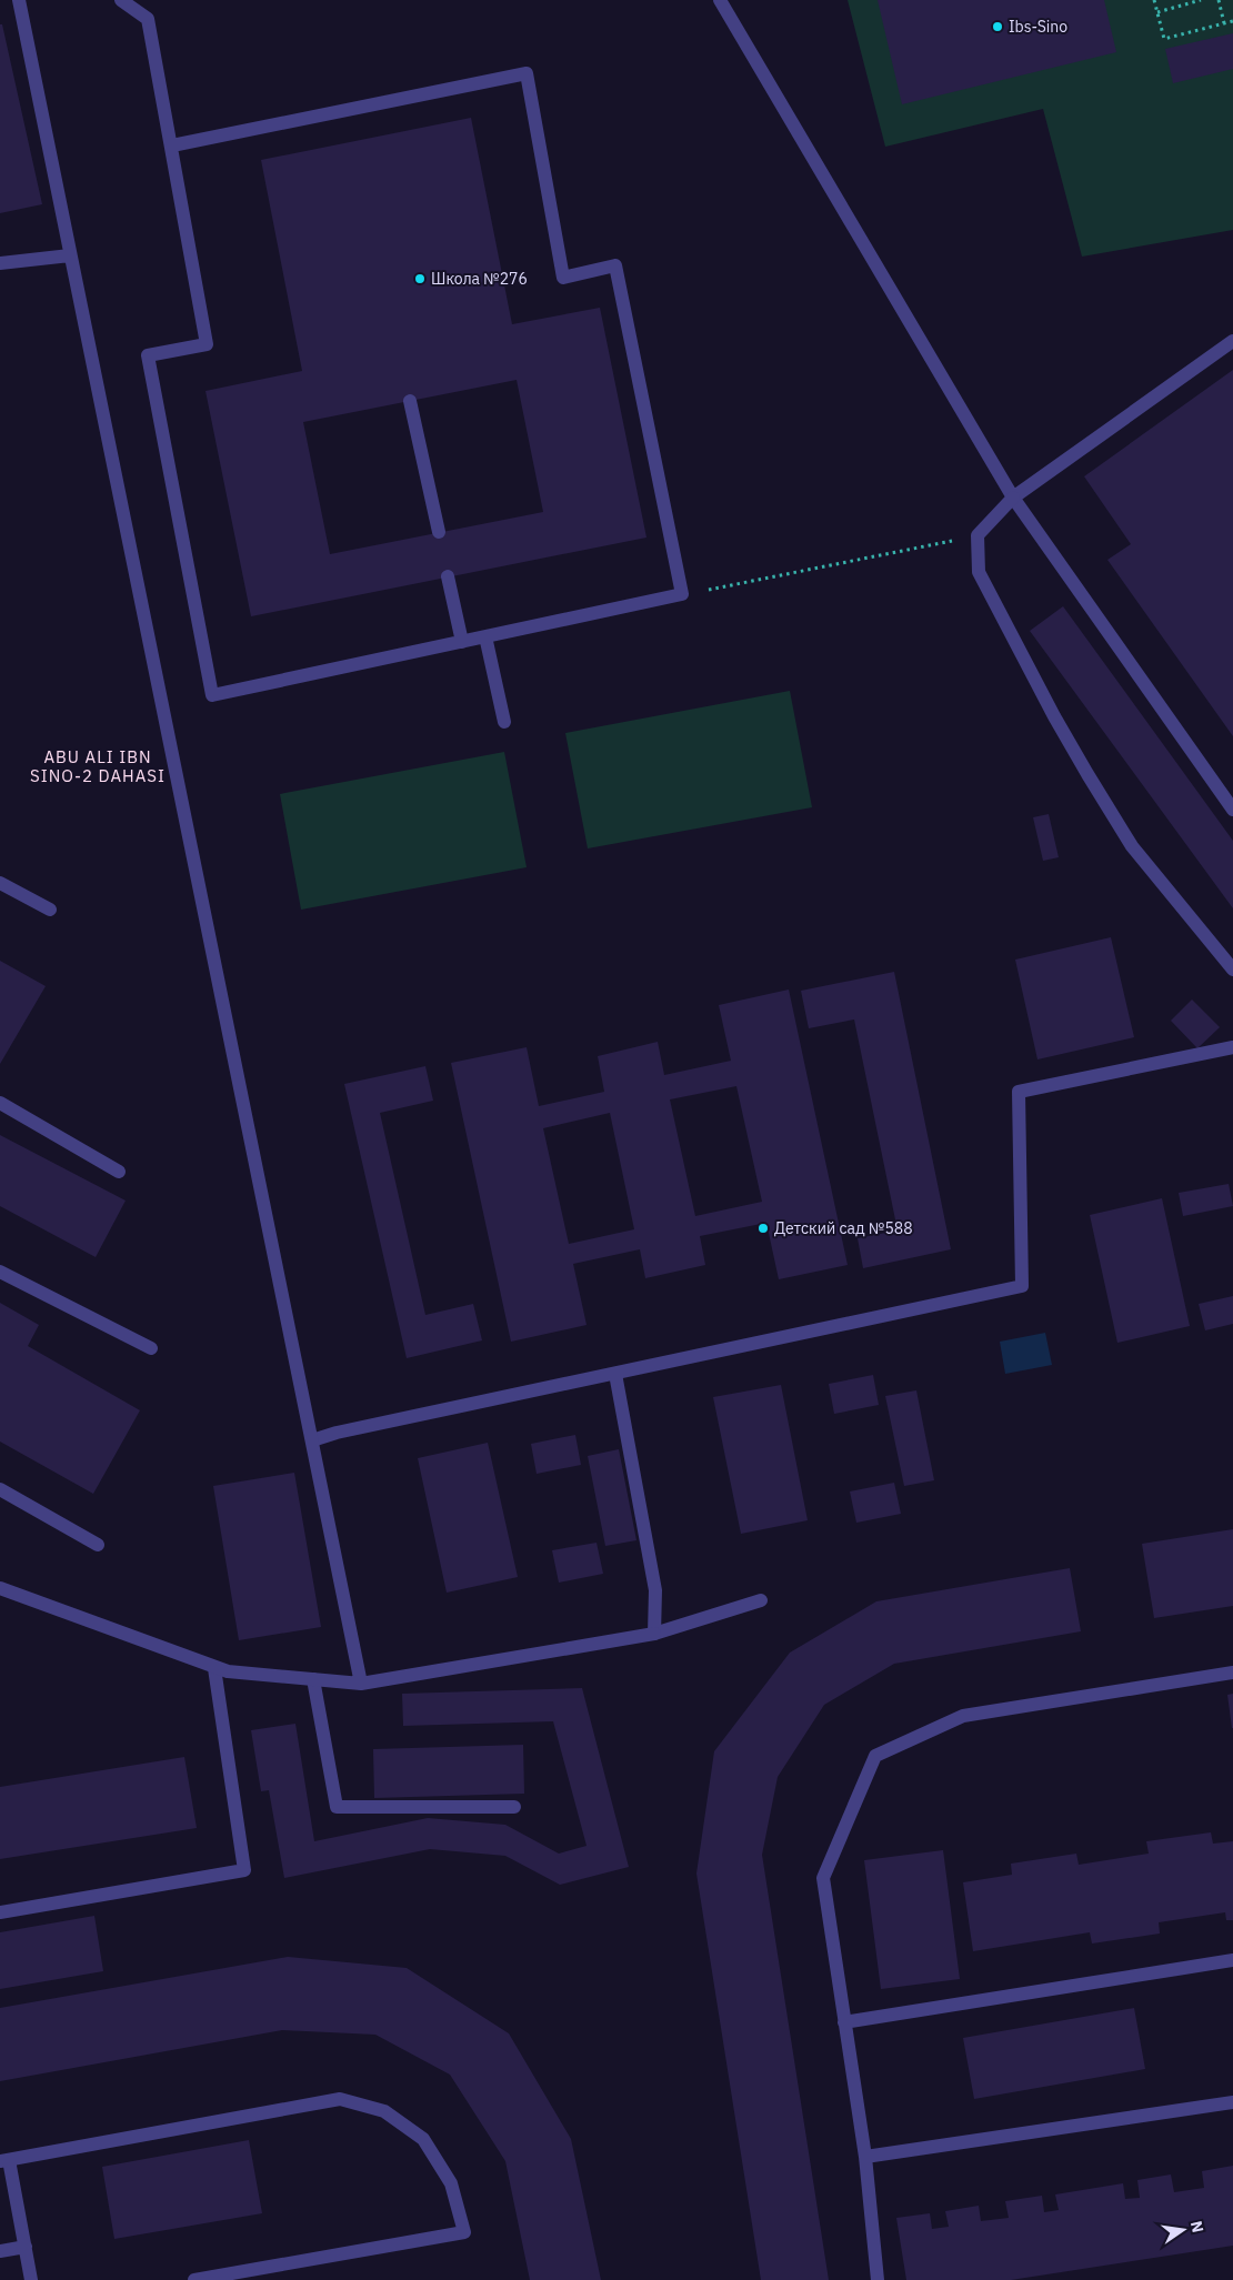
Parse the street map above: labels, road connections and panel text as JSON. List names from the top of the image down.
{
  "districts": ["ABU ALI IBN SINO-2 DAHASI"],
  "places": ["Ibs-Sino", "Школа №276", "Детский сад №588"],
  "north": "right"
}
